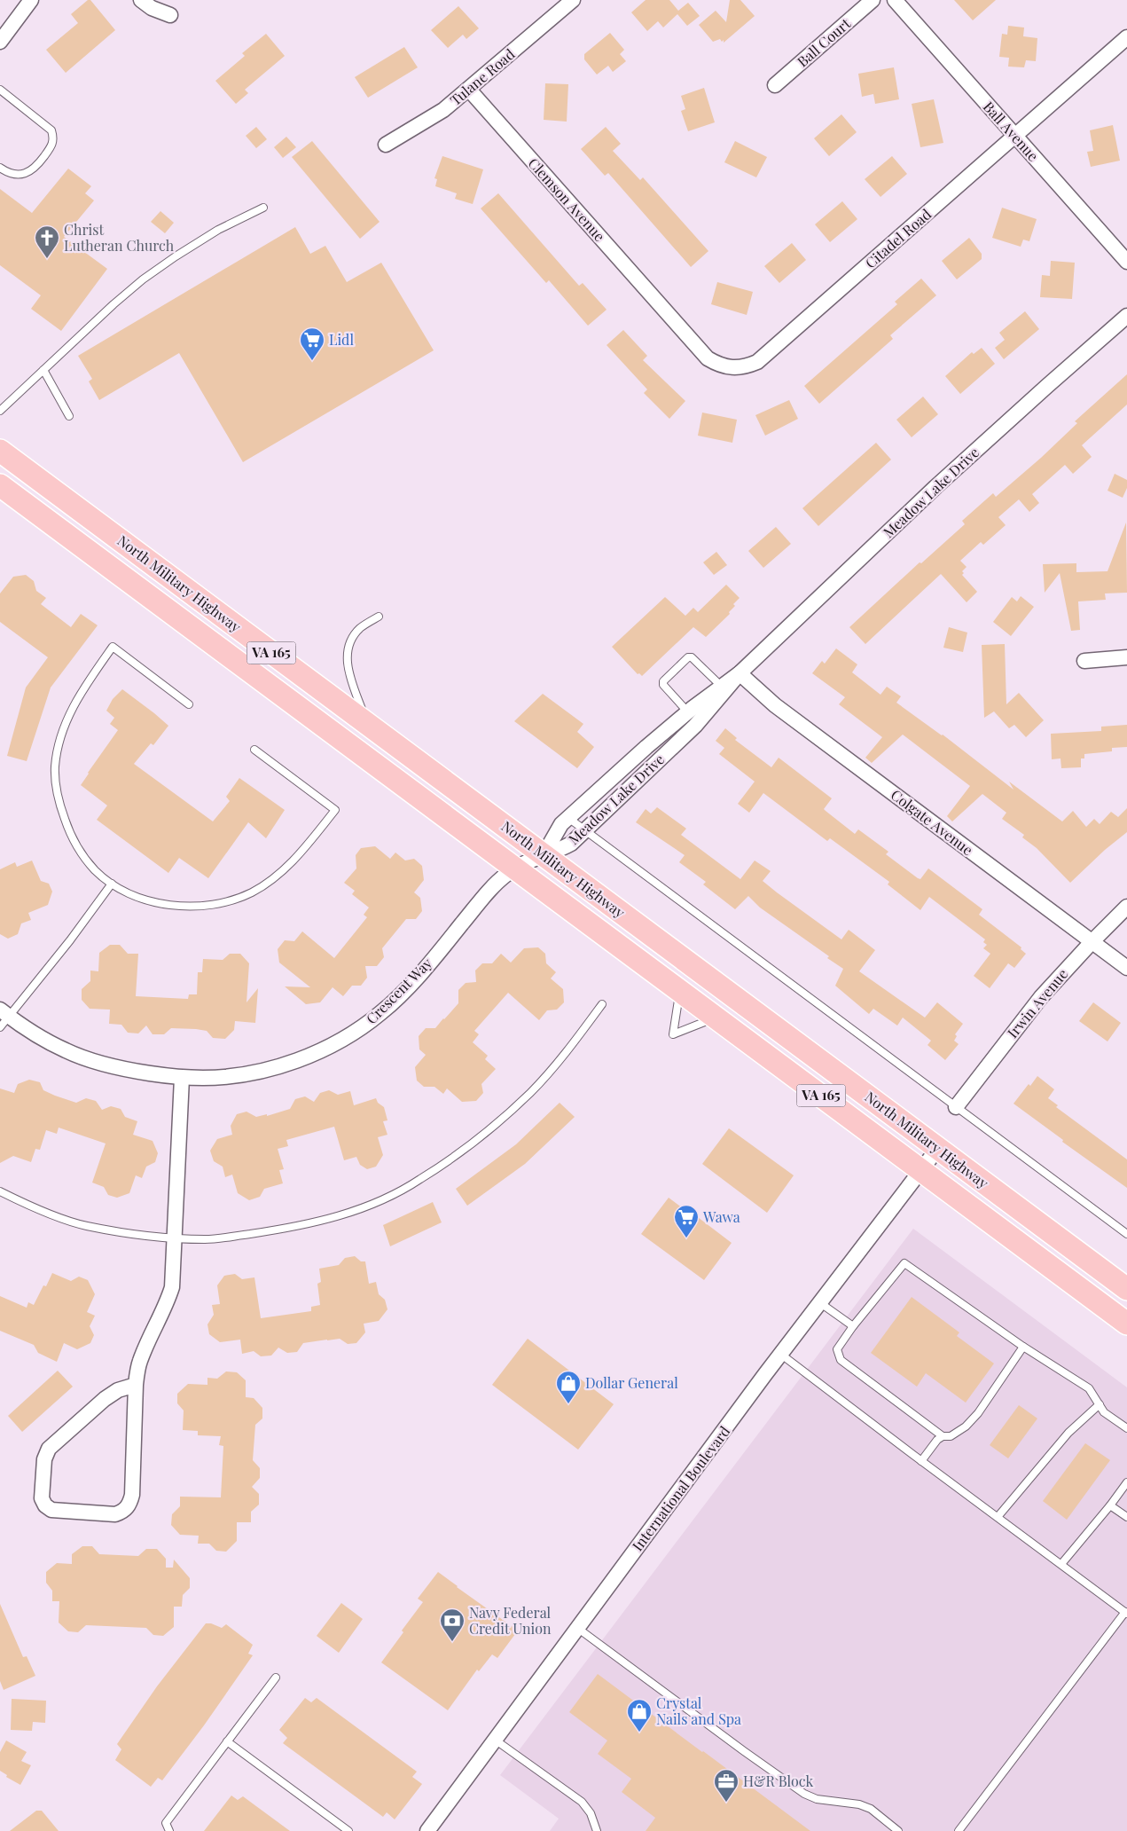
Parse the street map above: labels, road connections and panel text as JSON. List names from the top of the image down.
{
  "streets": {
    "main road": ["North Military Highway", "VA 165"],
    "street": [
      "Ball Court",
      "Tulane Road",
      "Ball Avenue",
      "Clemson Avenue",
      "Citadel Road",
      "Meadow Lake Drive",
      "Colgate Avenue",
      "Crescent Way",
      "Irwin Avenue",
      "International Boulevard"
    ]
  },
  "crossings": [
    ["Tulane Road", "Clemson Avenue"],
    ["Ball Avenue", "Citadel Road"],
    ["Clemson Avenue", "Citadel Road"],
    ["Meadow Lake Drive", "North Military Highway"],
    ["Meadow Lake Drive", "Colgate Avenue"],
    ["Meadow Lake Drive", "Crescent Way"],
    ["North Military Highway", "Crescent Way"],
    ["North Military Highway", "International Boulevard"],
    ["Colgate Avenue", "Irwin Avenue"]
  ],
  "places": {
    "church": ["Christ Lutheran Church"],
    "supermarket": ["Lidl", "Wawa"],
    "shop": ["Dollar General", "Crystal Nails and Spa"],
    "bank": ["Navy Federal Credit Union"],
    "office": ["H&R Block"]
  }
}
